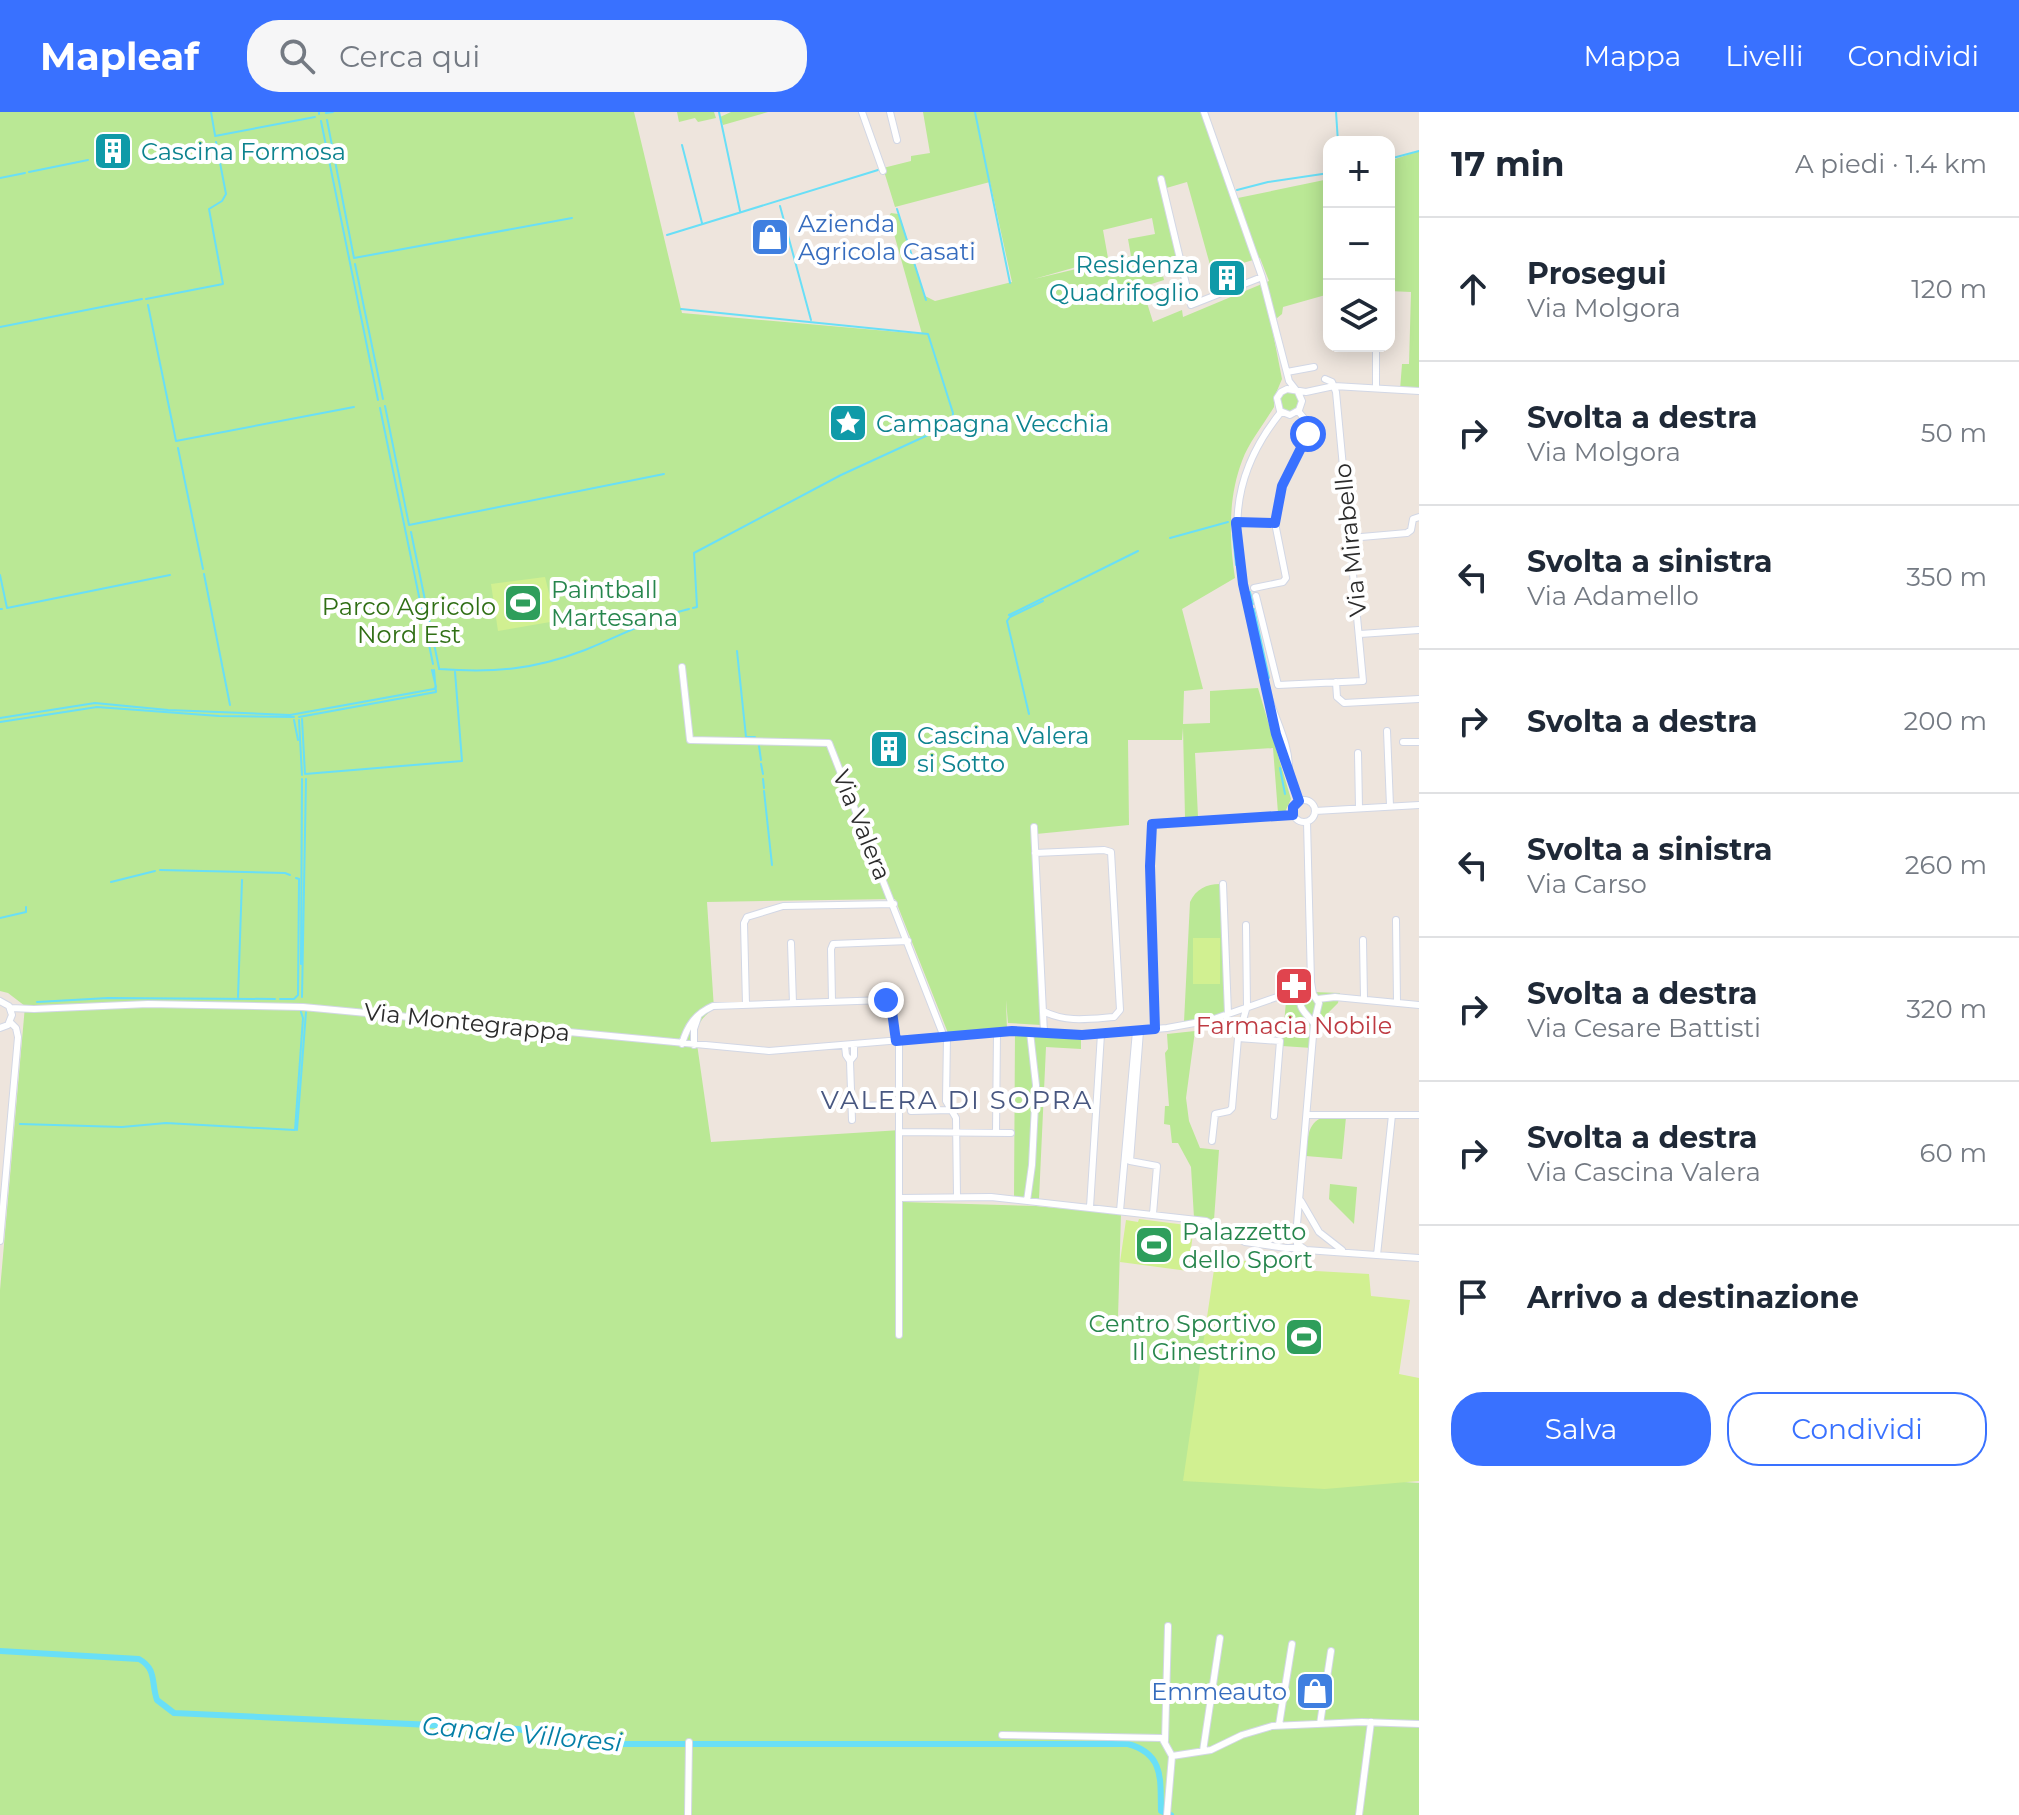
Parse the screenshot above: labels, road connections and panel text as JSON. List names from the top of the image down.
{
  "streets": {
    "street": ["Via Mirabello", "Via Valera", "Via Montegrappa"]
  },
  "crossings": [
    ["Via Valera", "Via Montegrappa"]
  ],
  "districts": ["VALERA DI SOPRA"],
  "water": ["Canale Villoresi"],
  "parks": ["Parco Agricolo Nord Est"],
  "places": {
    "building": ["Cascina Formosa", "Residenza Quadrifoglio", "Cascina Valera si Sotto"],
    "shop": ["Azienda Agricola Casati", "Emmeauto"],
    "place": ["Campagna Vecchia"],
    "sports": ["Paintball Martesana", "Palazzetto dello Sport", "Centro Sportivo Il Ginestrino"],
    "pharmacy": ["Farmacia Nobile"]
  },
  "page": {
    "header": "Mapleaf",
    "search": "Cerca qui",
    "nav": ["Mappa", "Livelli", "Condividi"],
    "heading": ["17 min", "A piedi · 1.4 km"],
    "map_buttons": ["+", "−"],
    "list": [
      ["Prosegui", "Via Molgora", "120 m"],
      ["Svolta a destra", "Via Molgora", "50 m"],
      ["Svolta a sinistra", "Via Adamello", "350 m"],
      ["Svolta a destra", "200 m"],
      ["Svolta a sinistra", "Via Carso", "260 m"],
      ["Svolta a destra", "Via Cesare Battisti", "320 m"],
      ["Svolta a destra", "Via Cascina Valera", "60 m"],
      "Arrivo a destinazione"
    ],
    "buttons": ["Salva", "Condividi"]
  }
}
